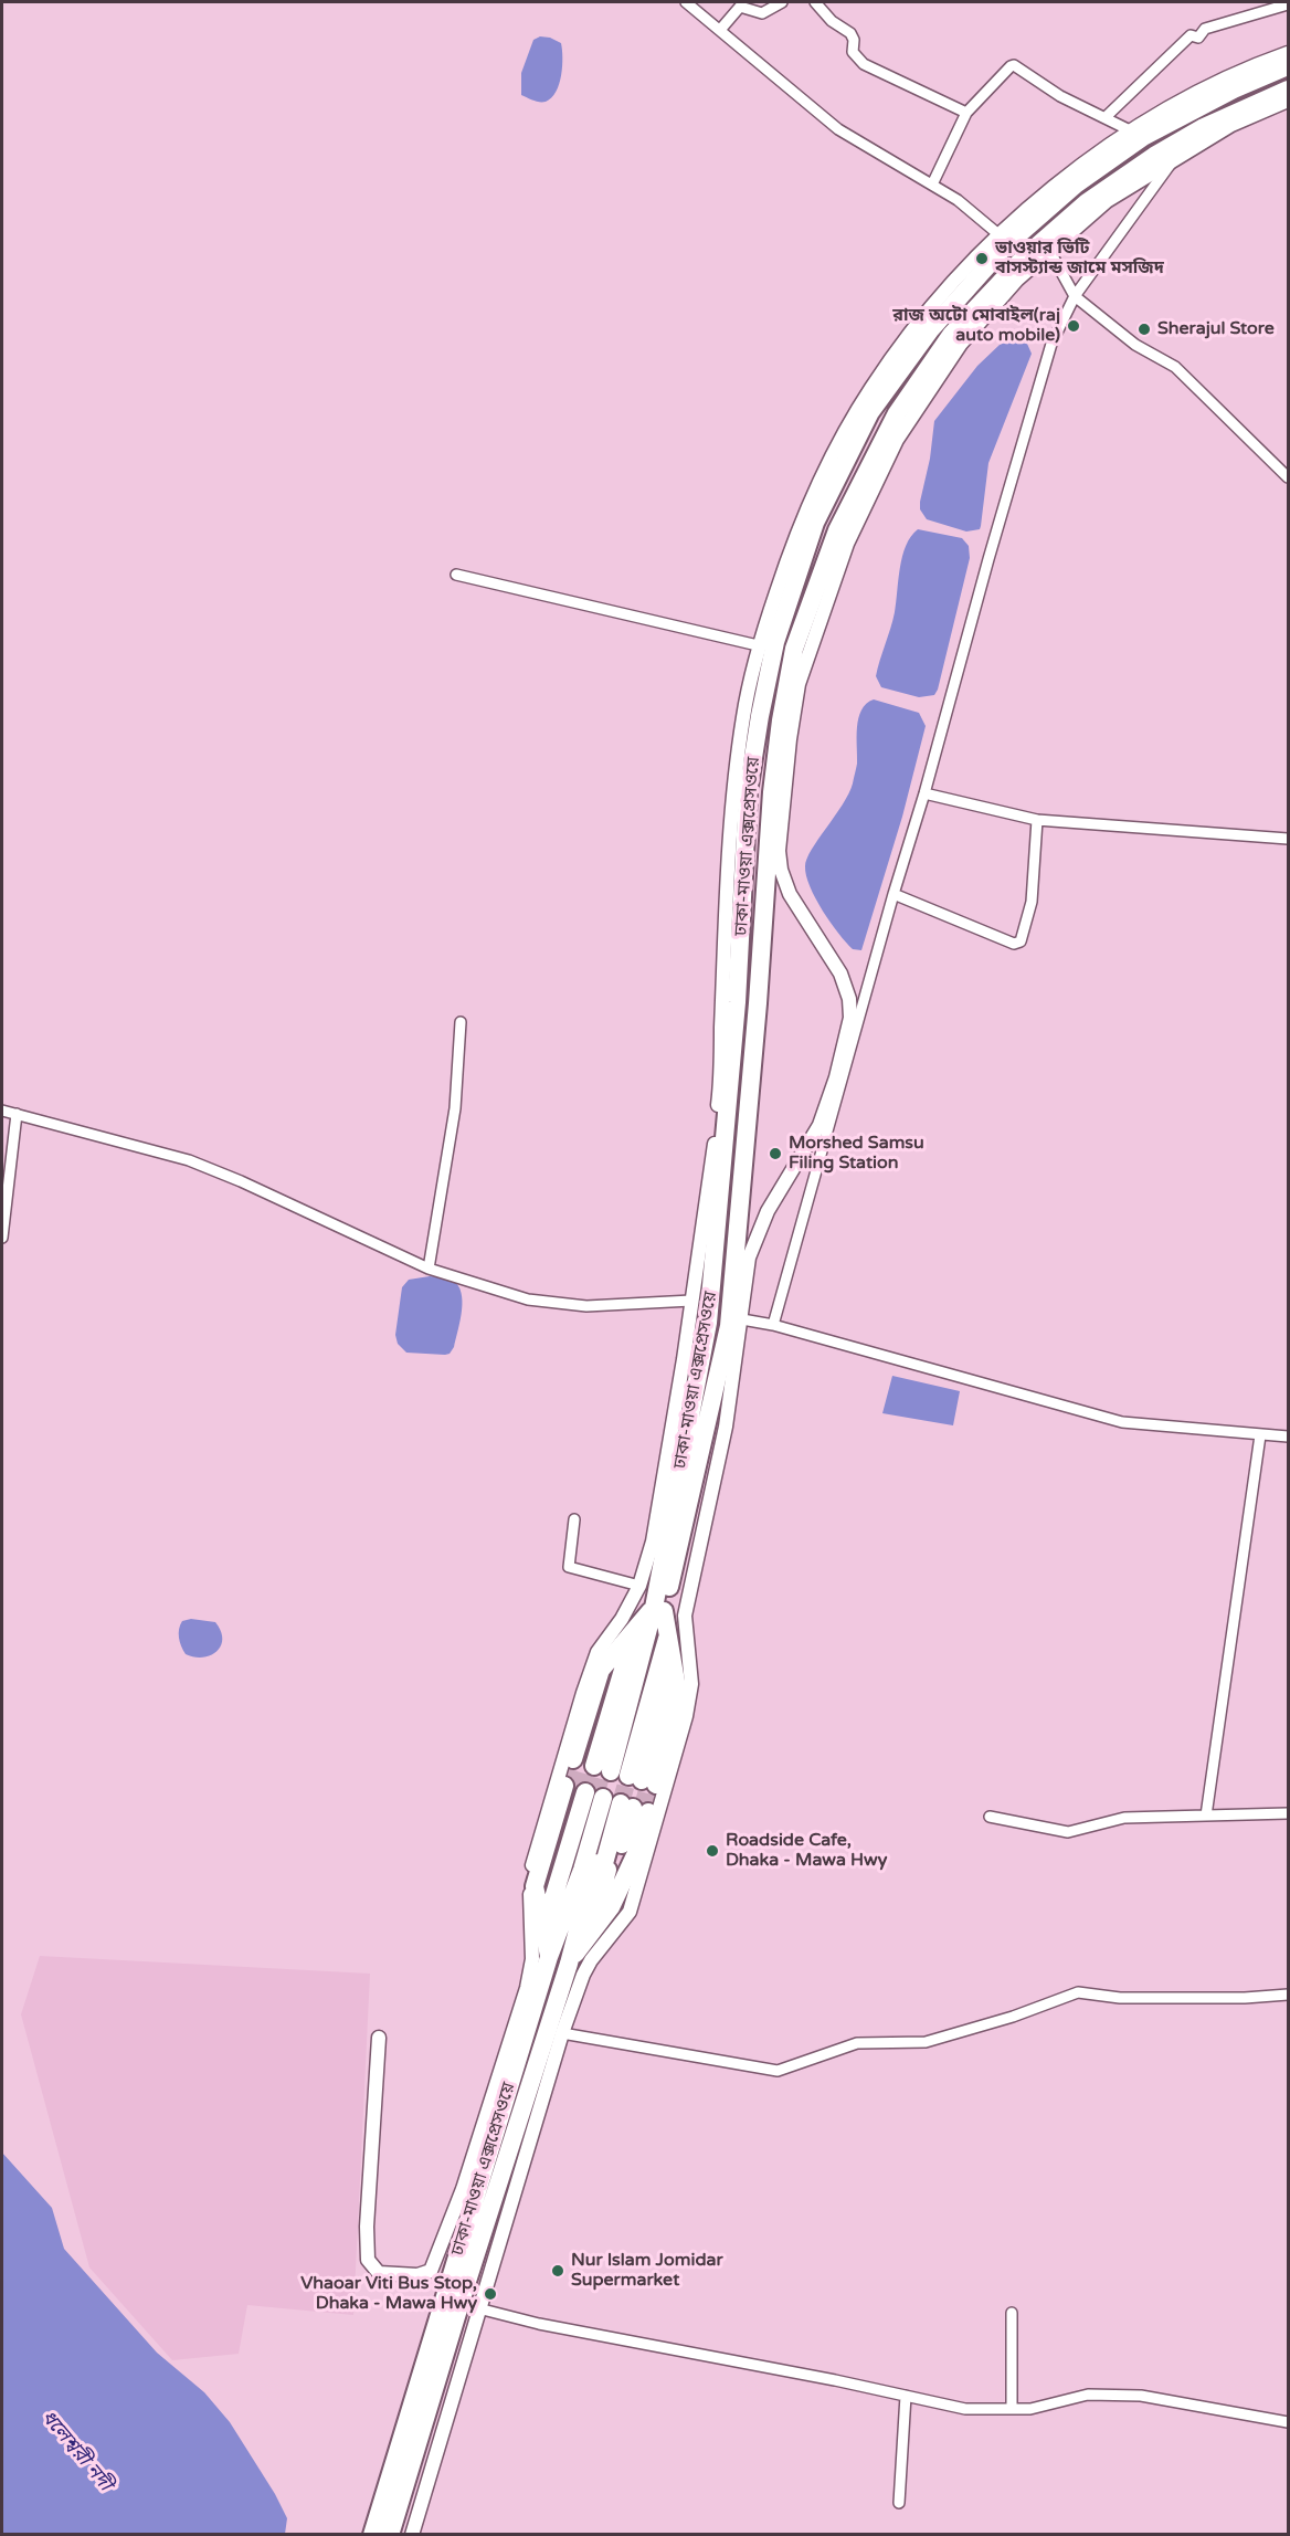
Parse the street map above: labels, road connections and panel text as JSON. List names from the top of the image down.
{
  "streets": {
    "highway": ["ঢাকা-মাওয়া এক্সপ্রেসওয়ে"]
  },
  "water": ["ধলেশ্বরী নদী"],
  "places": [
    "ভাওয়ার ভিটি বাসস্ট্যান্ড জামে মসজিদ",
    "রাজ অটো মোবাইল(raj auto mobile)",
    "Sherajul Store",
    "Morshed Samsu Filing Station",
    "Roadside Cafe, Dhaka - Mawa Hwy",
    "Nur Islam Jomidar Supermarket",
    "Vhaoar Viti Bus Stop, Dhaka - Mawa Hwy"
  ]
}
